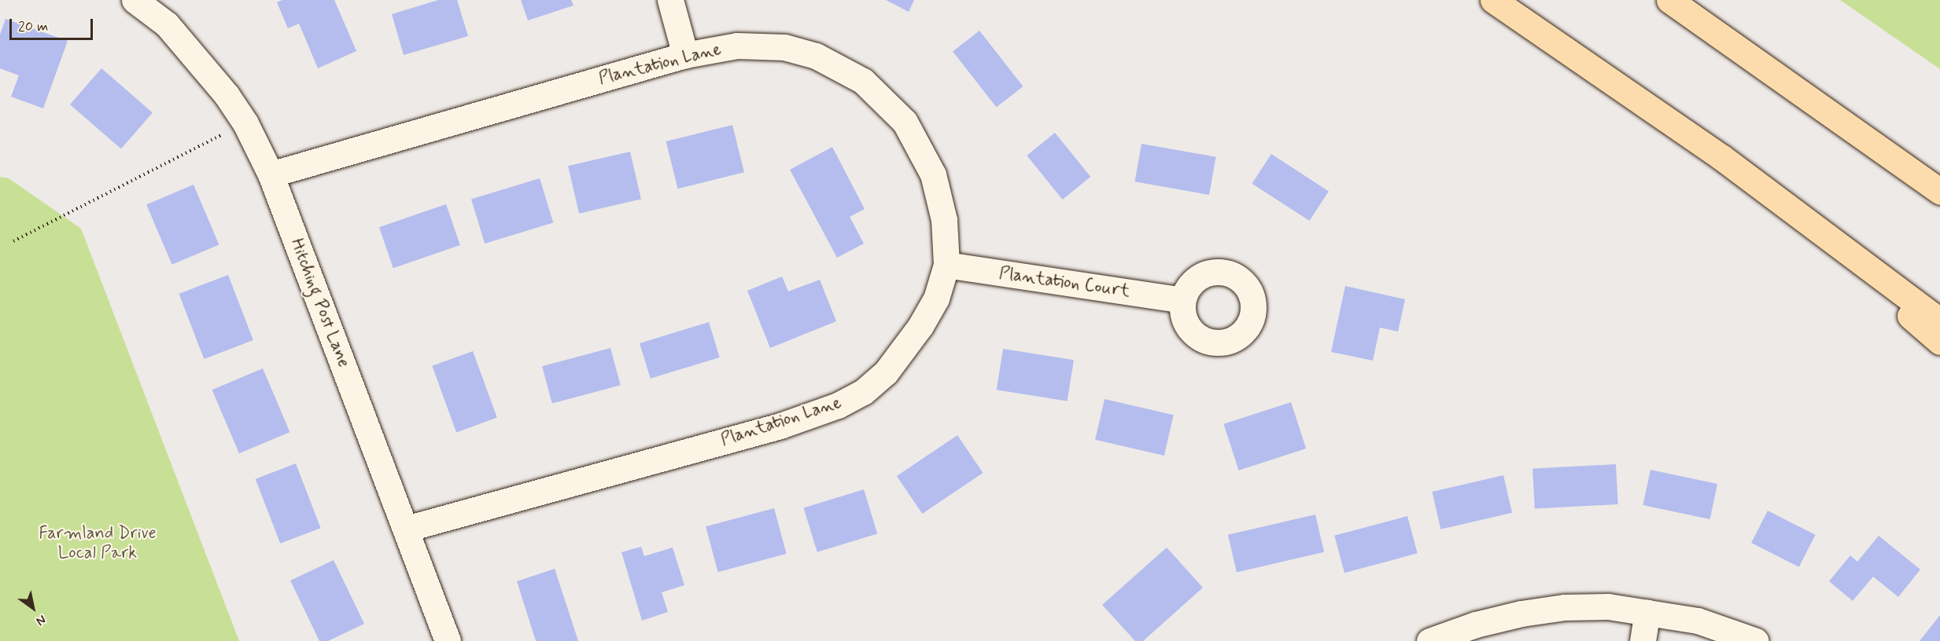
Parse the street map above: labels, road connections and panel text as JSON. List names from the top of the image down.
{
  "streets": {
    "street": ["Plantation Lane", "Plantation Court", "Hitching Post Lane"]
  },
  "crossings": [
    ["Plantation Lane", "Plantation Court"],
    ["Plantation Lane", "Hitching Post Lane"]
  ],
  "parks": ["Farmland Drive Local Park"],
  "scale_bar": "20 m",
  "north": "bottom right"
}
